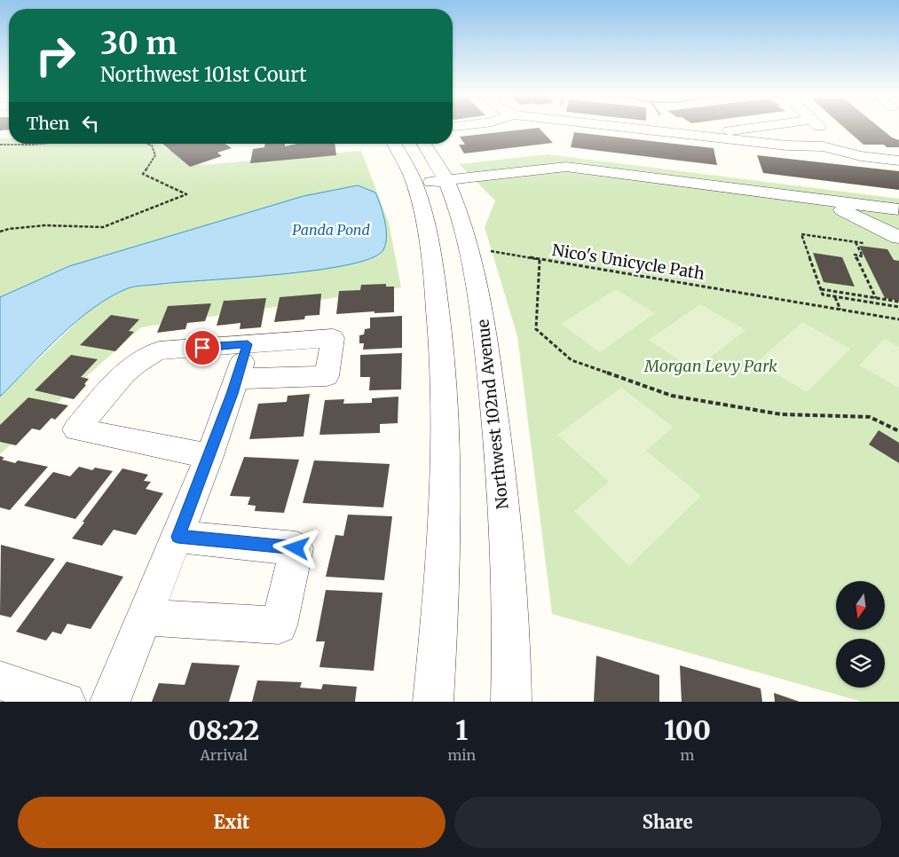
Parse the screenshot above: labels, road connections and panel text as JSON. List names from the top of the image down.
{
  "streets": {
    "street": ["Northwest 102nd Avenue"],
    "path": ["Nico's Unicycle Path"]
  },
  "water": ["Panda Pond"],
  "parks": ["Morgan Levy Park"],
  "north": "bottom",
  "page": {
    "turn": ["30 m", "Northwest 101st Court"],
    "then": "Then",
    "eta": [
      "08:22",
      "Arrival",
      "1",
      "min",
      "100",
      "m"
    ],
    "buttons": ["Exit", "Share"]
  }
}
